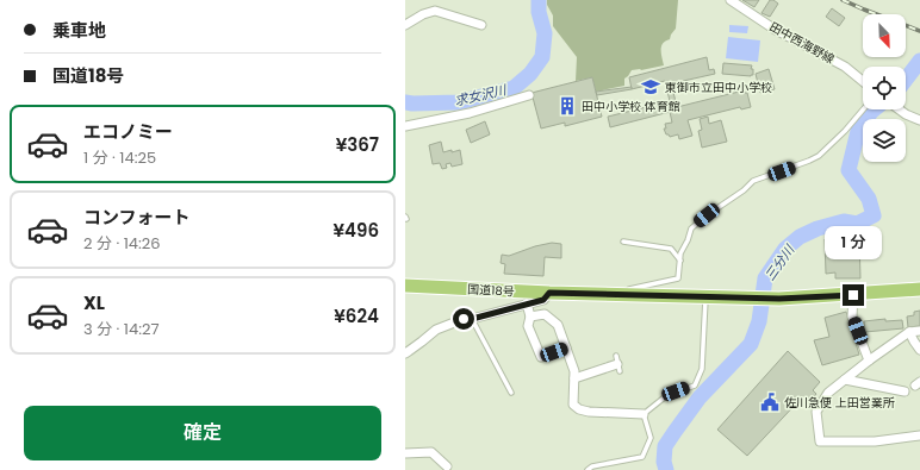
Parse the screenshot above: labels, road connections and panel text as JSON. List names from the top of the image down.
{
  "streets": {
    "highway": ["国道18号"],
    "street": ["田中西海野線"]
  },
  "water": ["求女沢川", "三分川"],
  "places": {
    "school or university": ["東御市立田中小学校"],
    "building": ["田中小学校 体育館"],
    "public building": ["佐川急便 上田営業所"]
  },
  "north": "bottom right",
  "page": {
    "banner": ["乗車地", "国道18号"],
    "list": [
      {
        "name": "エコノミー",
        "note": "1 分 · 14:25",
        "value": "¥367"
      },
      {
        "name": "コンフォート",
        "note": "2 分 · 14:26",
        "value": "¥496"
      },
      {
        "name": "XL",
        "note": "3 分 · 14:27",
        "value": "¥624"
      }
    ],
    "bubble": "1 分",
    "buttons": "確定"
  }
}
